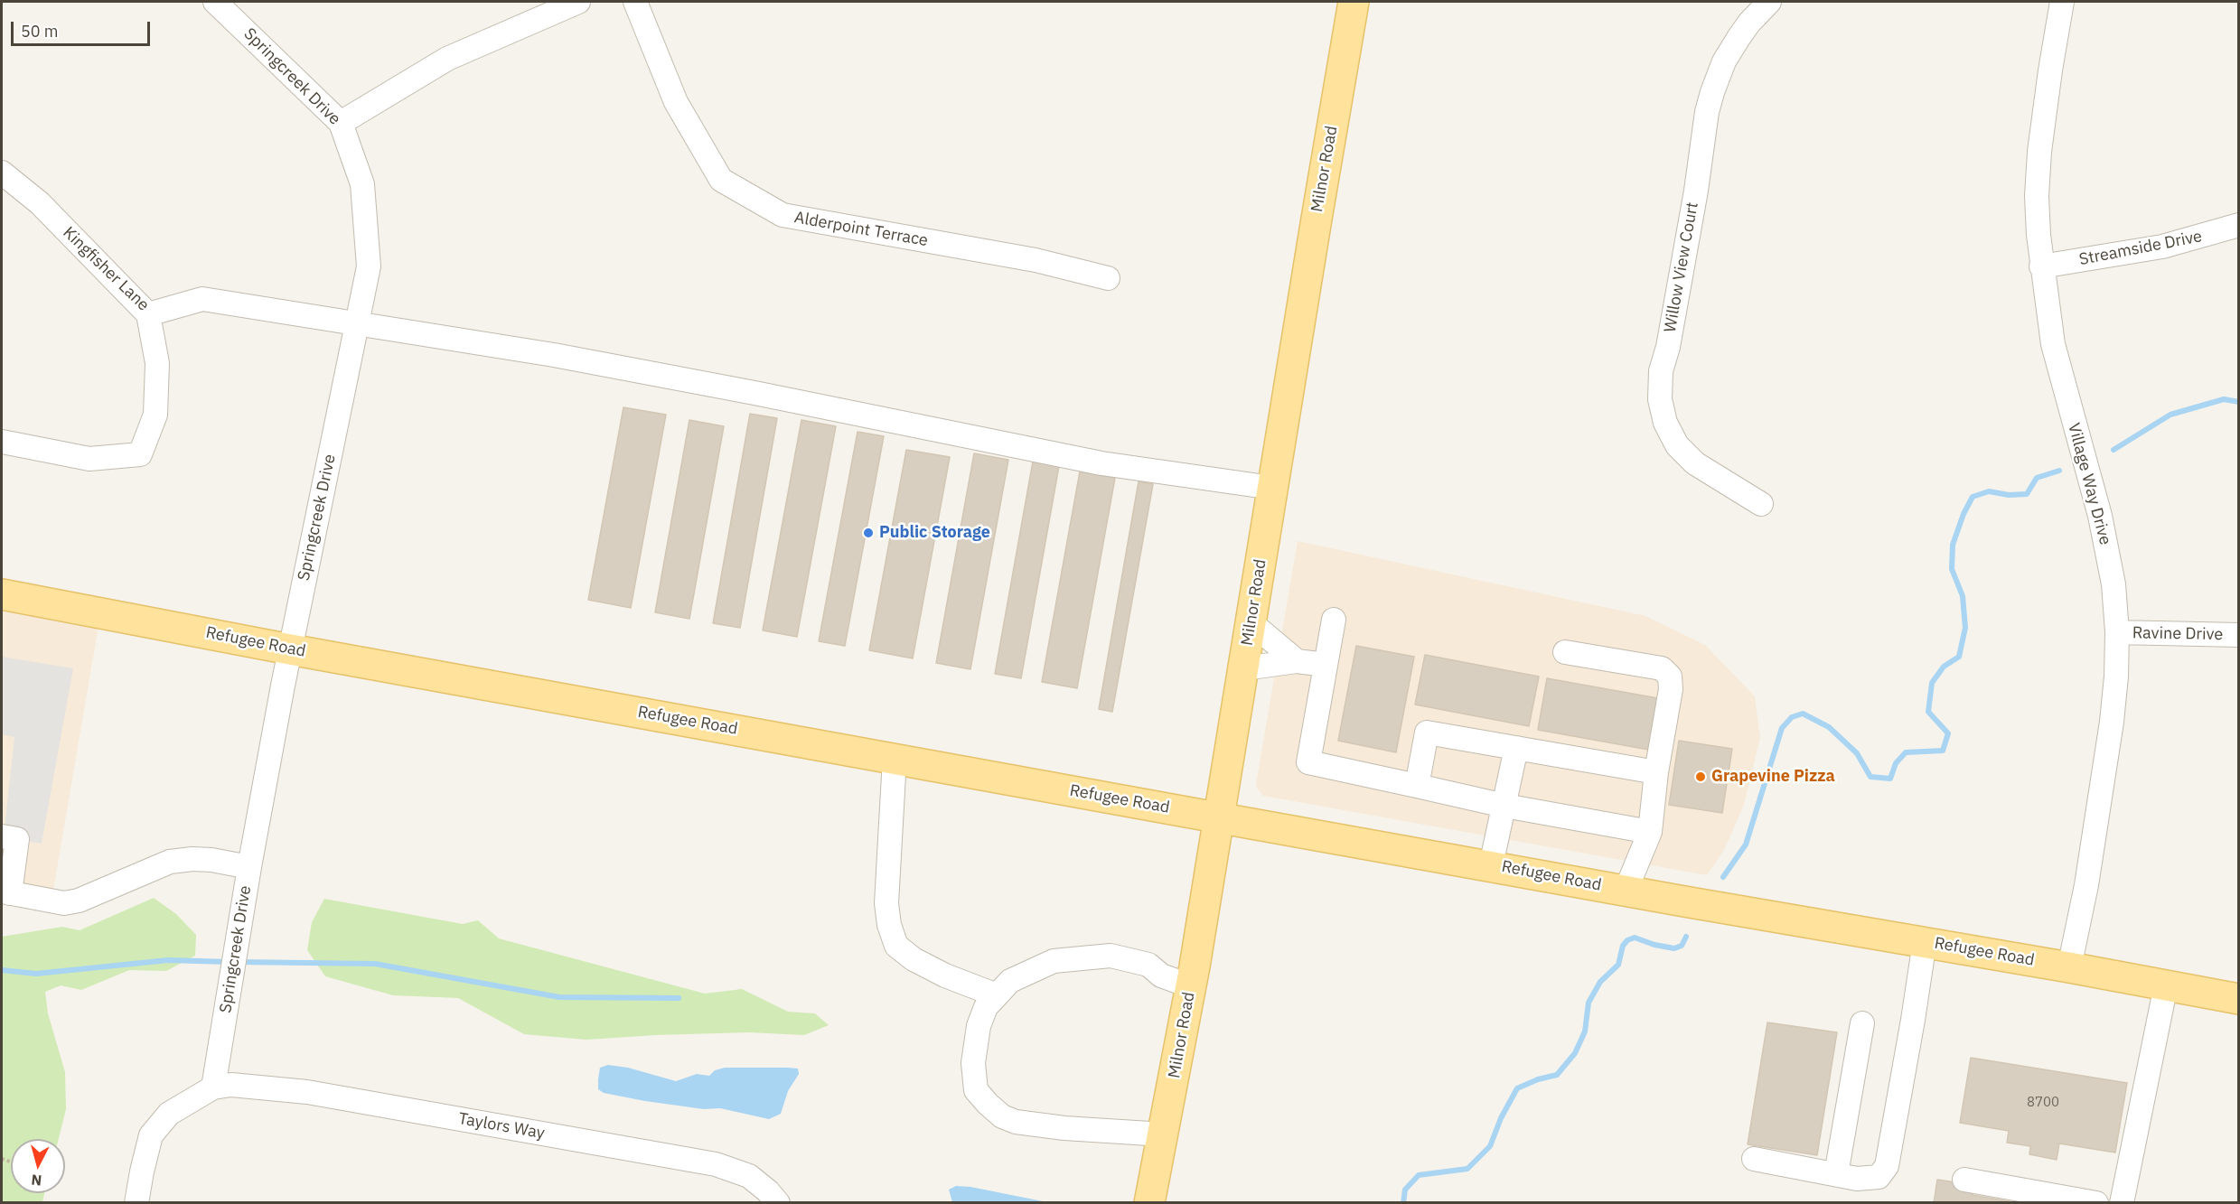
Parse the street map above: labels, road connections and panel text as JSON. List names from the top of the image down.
{
  "streets": {
    "main road": ["Milnor Road", "Refugee Road"],
    "street": [
      "Springcreek Drive",
      "Alderpoint Terrace",
      "Streamside Drive",
      "Willow View Court",
      "Kingfisher Lane",
      "Village Way Drive",
      "Ravine Drive",
      "Taylors Way"
    ]
  },
  "crossings": [
    ["Springcreek Drive", "Kingfisher Lane"],
    ["Springcreek Drive", "Refugee Road"],
    ["Springcreek Drive", "Taylors Way"],
    ["Milnor Road", "Kingfisher Lane"],
    ["Milnor Road", "Refugee Road"],
    ["Streamside Drive", "Village Way Drive"],
    ["Village Way Drive", "Ravine Drive"],
    ["Village Way Drive", "Refugee Road"]
  ],
  "places": ["Public Storage", "Grapevine Pizza"],
  "house_numbers": ["8700"],
  "scale_bar": "50 m",
  "north": "bottom"
}
